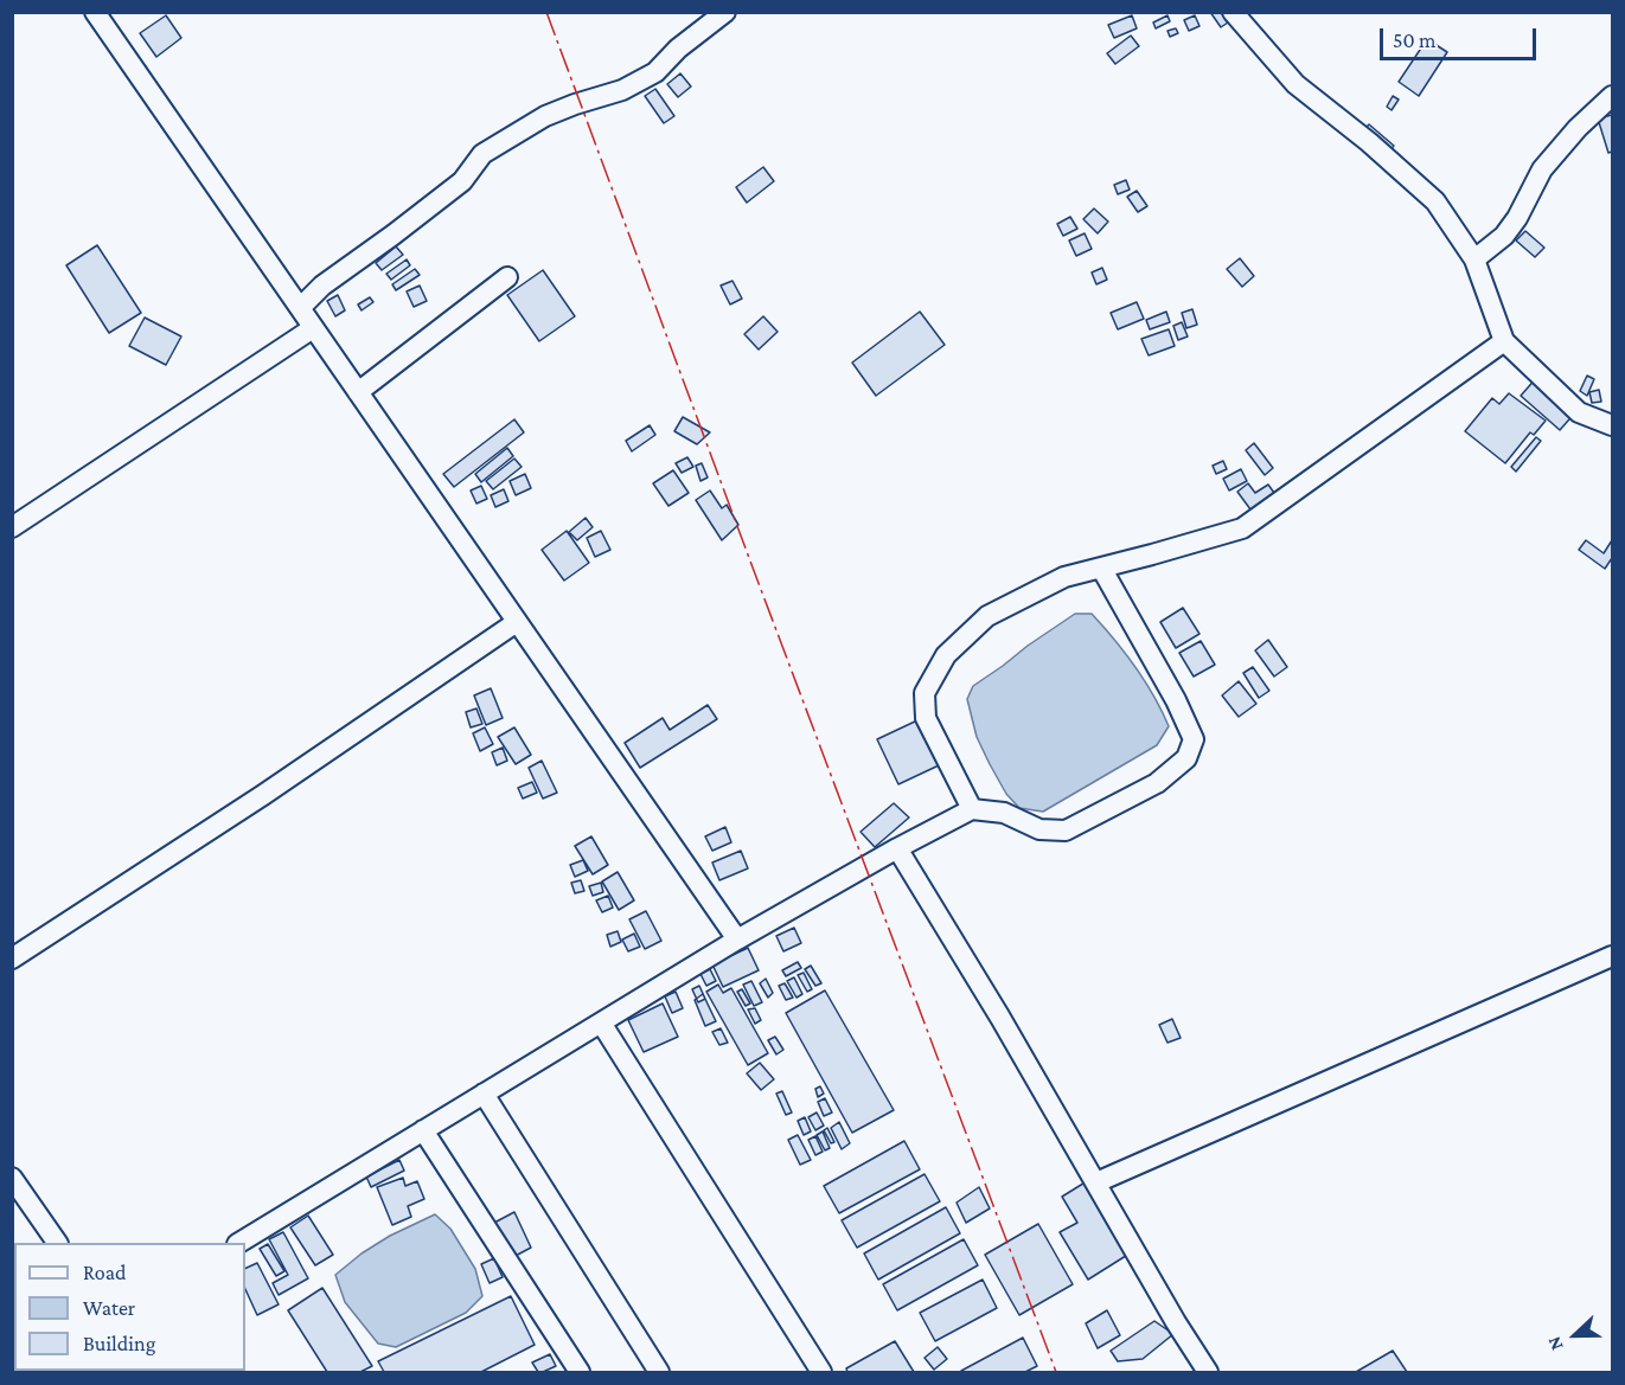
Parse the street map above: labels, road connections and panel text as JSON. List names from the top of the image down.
{
  "legend": ["Road", "Water", "Building"],
  "scale_bar": "50 m",
  "north": "left"
}
